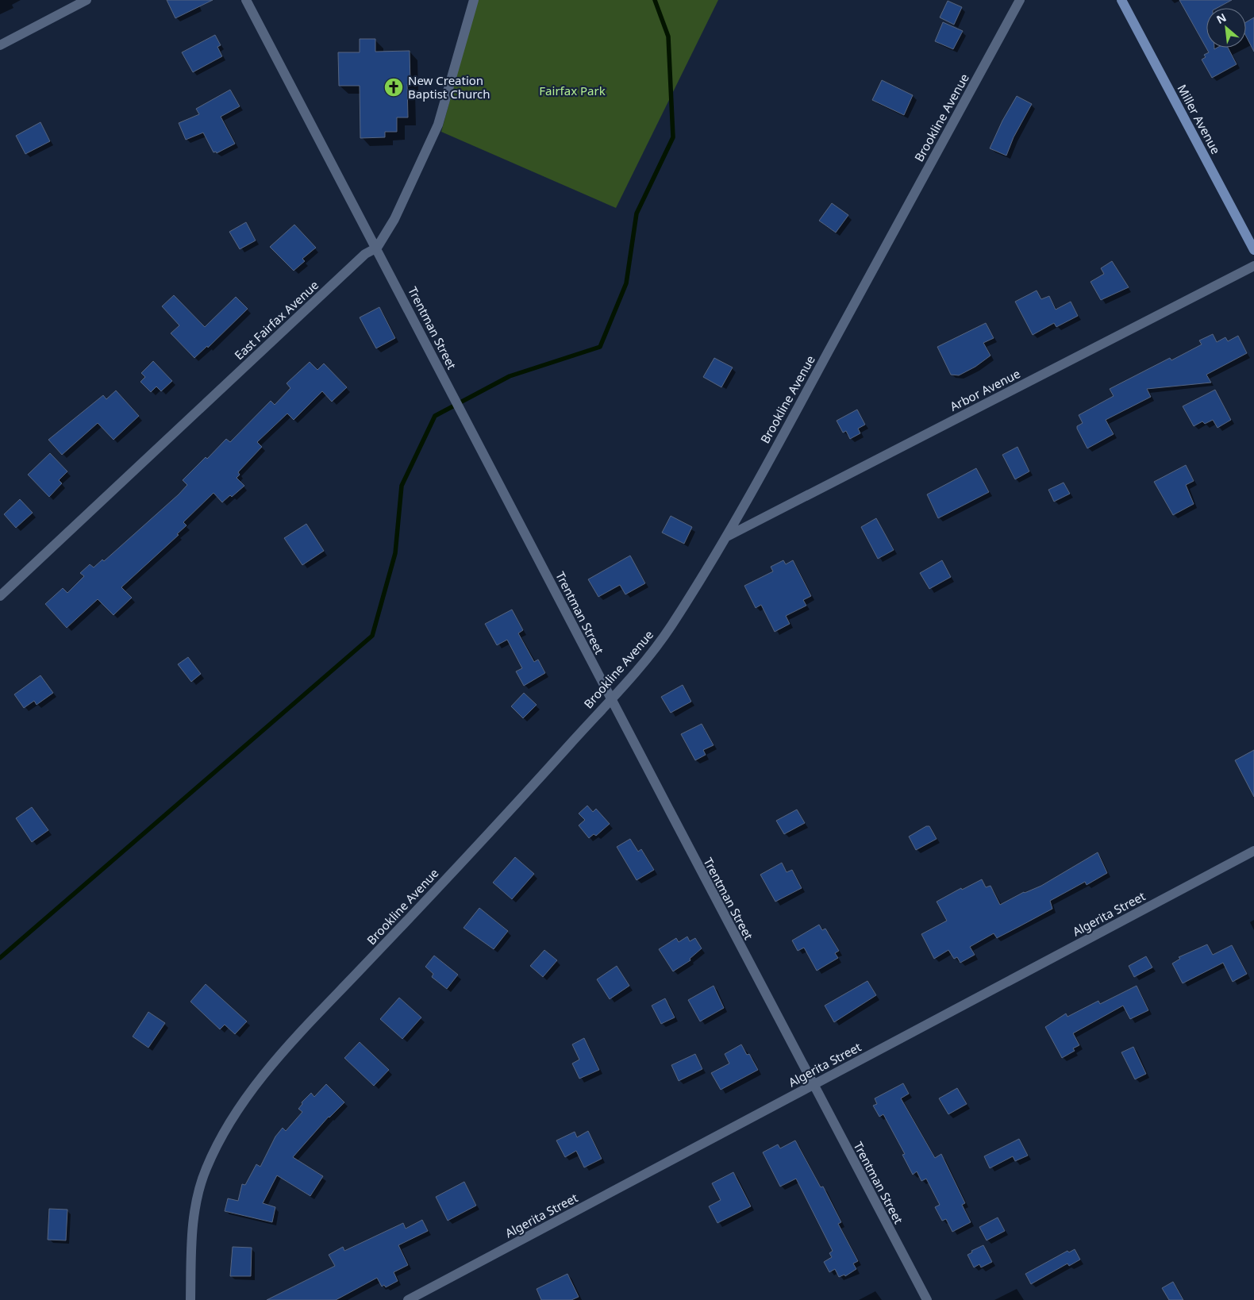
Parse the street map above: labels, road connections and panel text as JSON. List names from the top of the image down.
{
  "streets": {
    "main road": ["Miller Avenue"],
    "street": [
      "Brookline Avenue",
      "East Fairfax Avenue",
      "Trentman Street",
      "Arbor Avenue",
      "Algerita Street"
    ]
  },
  "crossings": [
    ["Brookline Avenue", "Trentman Street"],
    ["Brookline Avenue", "Arbor Avenue"],
    ["East Fairfax Avenue", "Trentman Street"],
    ["Trentman Street", "Algerita Street"]
  ],
  "parks": ["Fairfax Park"],
  "places": {
    "church": ["New Creation Baptist Church"]
  },
  "north": "top left"
}
